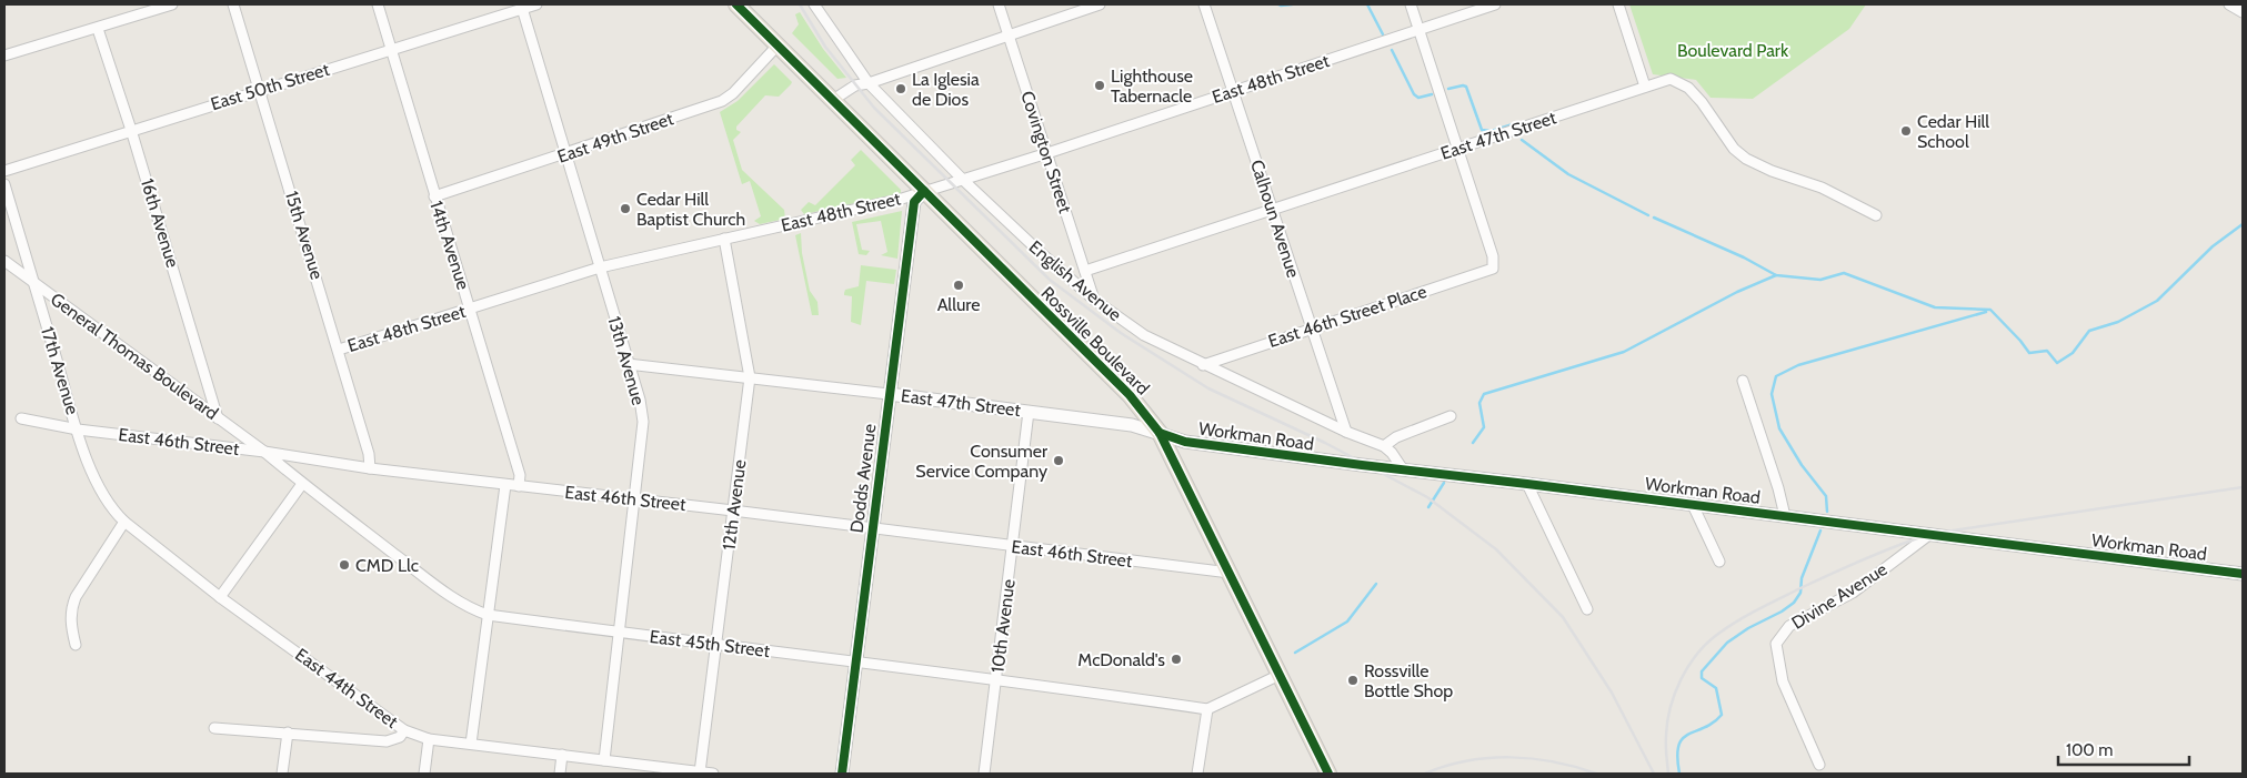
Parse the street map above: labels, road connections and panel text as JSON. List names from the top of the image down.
{
  "streets": {
    "highway": ["Rossville Boulevard"],
    "street": [
      "East 48th Street",
      "East 50th Street",
      "East 47th Street",
      "East 49th Street",
      "Covington Street",
      "Calhoun Avenue",
      "16th Avenue",
      "15th Avenue",
      "14th Avenue",
      "English Avenue",
      "East 46th Street Place",
      "General Thomas Boulevard",
      "13th Avenue",
      "17th Avenue",
      "Workman Road",
      "East 46th Street",
      "Dodds Avenue",
      "12th Avenue",
      "Divine Avenue",
      "10th Avenue",
      "East 45th Street",
      "East 44th Street"
    ]
  },
  "crossings": [
    ["East 48th Street", "Covington Street"],
    ["East 48th Street", "Calhoun Avenue"],
    ["East 48th Street", "15th Avenue"],
    ["East 48th Street", "14th Avenue"],
    ["East 48th Street", "English Avenue"],
    ["East 48th Street", "Rossville Boulevard"],
    ["East 48th Street", "13th Avenue"],
    ["East 48th Street", "Dodds Avenue"],
    ["East 48th Street", "12th Avenue"],
    ["East 50th Street", "16th Avenue"],
    ["East 50th Street", "15th Avenue"],
    ["East 50th Street", "14th Avenue"],
    ["East 50th Street", "13th Avenue"],
    ["East 47th Street", "Covington Street"],
    ["East 47th Street", "Calhoun Avenue"],
    ["East 47th Street", "East 46th Street Place"],
    ["East 47th Street", "Rossville Boulevard"],
    ["East 47th Street", "13th Avenue"],
    ["East 47th Street", "Workman Road"],
    ["East 47th Street", "Dodds Avenue"],
    ["East 47th Street", "12th Avenue"],
    ["East 47th Street", "10th Avenue"],
    ["East 49th Street", "14th Avenue"],
    ["East 49th Street", "Rossville Boulevard"],
    ["East 49th Street", "13th Avenue"],
    ["Covington Street", "English Avenue"],
    ["Calhoun Avenue", "English Avenue"],
    ["Calhoun Avenue", "East 46th Street Place"],
    ["16th Avenue", "General Thomas Boulevard"],
    ["15th Avenue", "East 46th Street"],
    ["14th Avenue", "East 46th Street"],
    ["English Avenue", "East 46th Street Place"],
    ["English Avenue", "Workman Road"],
    ["Rossville Boulevard", "Workman Road"],
    ["Rossville Boulevard", "East 46th Street"],
    ["Rossville Boulevard", "Dodds Avenue"],
    ["General Thomas Boulevard", "17th Avenue"],
    ["General Thomas Boulevard", "East 46th Street"],
    ["General Thomas Boulevard", "East 45th Street"],
    ["13th Avenue", "East 46th Street"],
    ["13th Avenue", "East 45th Street"],
    ["13th Avenue", "East 44th Street"],
    ["17th Avenue", "East 46th Street"],
    ["17th Avenue", "East 44th Street"],
    ["Workman Road", "Divine Avenue"],
    ["East 46th Street", "Dodds Avenue"],
    ["East 46th Street", "12th Avenue"],
    ["East 46th Street", "10th Avenue"],
    ["East 46th Street", "East 45th Street"],
    ["East 46th Street", "East 44th Street"],
    ["Dodds Avenue", "East 45th Street"],
    ["12th Avenue", "East 45th Street"],
    ["12th Avenue", "East 44th Street"],
    ["10th Avenue", "East 45th Street"]
  ],
  "parks": ["Boulevard Park"],
  "places": [
    "Lighthouse Tabernacle",
    "La Iglesia de Dios",
    "Cedar Hill School",
    "Cedar Hill Baptist Church",
    "Allure",
    "Consumer Service Company",
    "CMD Llc",
    "McDonald's",
    "Rossville Bottle Shop"
  ],
  "scale_bar": "100 m"
}
